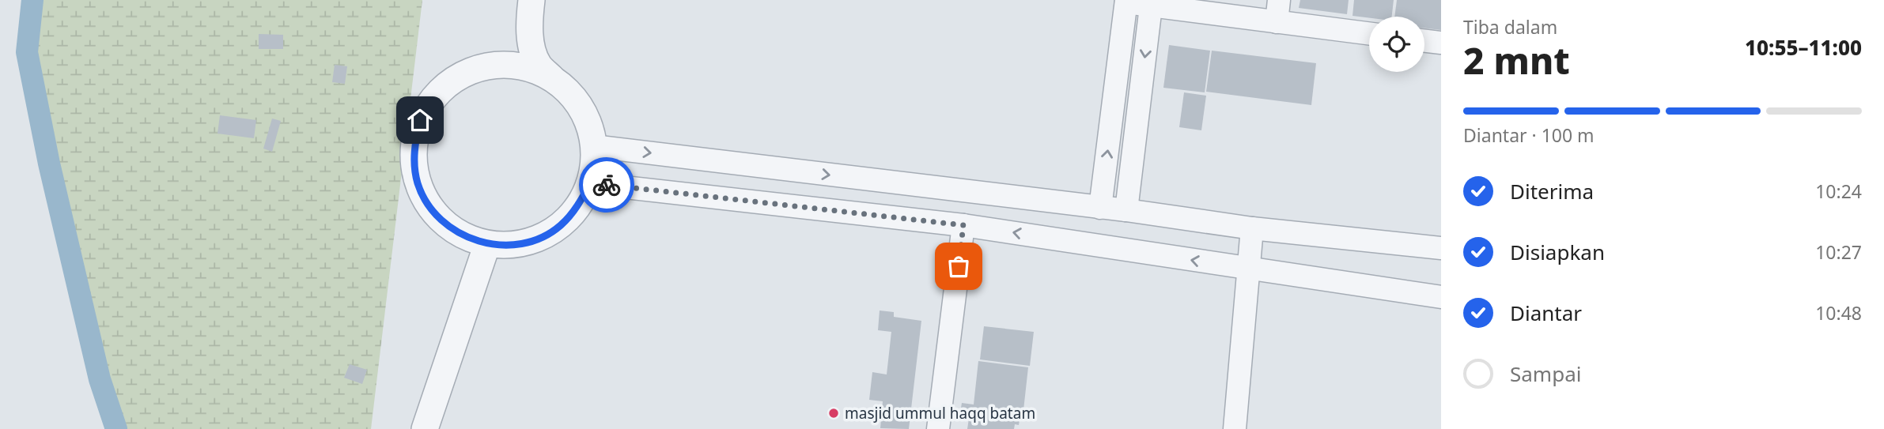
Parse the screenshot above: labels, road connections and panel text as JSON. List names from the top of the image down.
{
  "places": ["masjid ummul haqq batam"],
  "page": {
    "heading": ["2 mnt", "Tiba dalam", "10:55–11:00"],
    "bar": "Diantar · 100 m",
    "list": [
      ["Diterima", "10:24"],
      ["Disiapkan", "10:27"],
      ["Diantar", "10:48"],
      "Sampai"
    ]
  }
}
